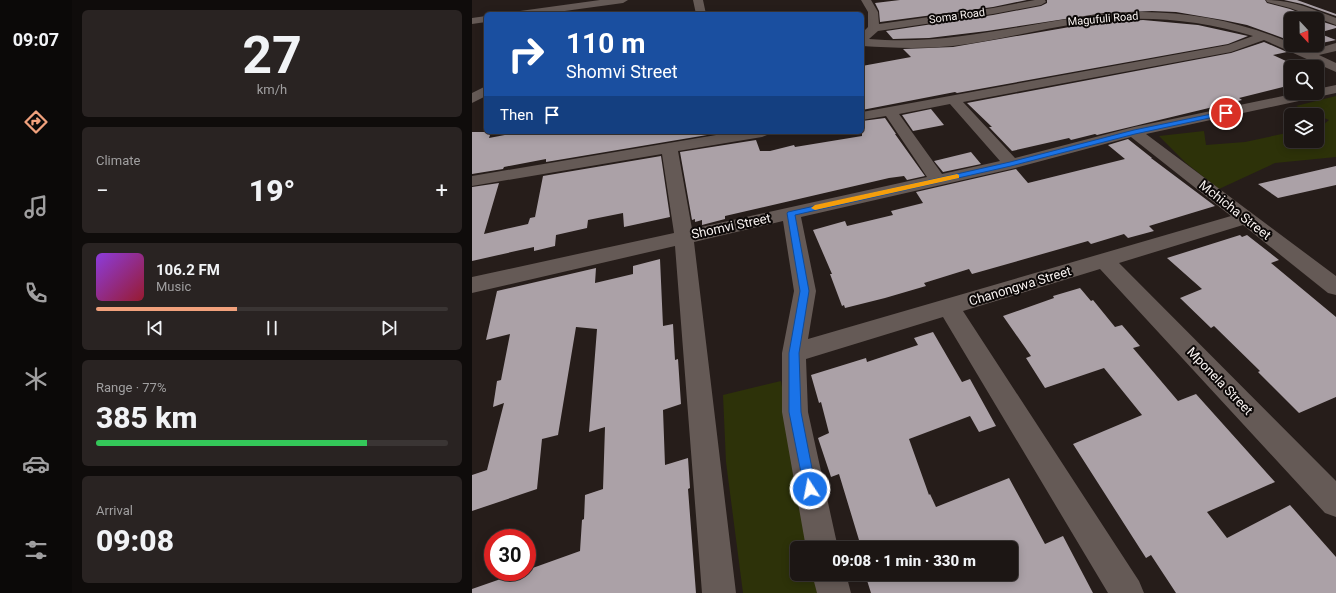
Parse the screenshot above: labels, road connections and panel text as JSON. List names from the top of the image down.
{
  "streets": {
    "street": [
      "Soma Road",
      "Magufuli Road",
      "Mchicha Street",
      "Shomvi Street",
      "Chanongwa Street",
      "Mponela Street"
    ]
  },
  "crossings": [
    ["Mchicha Street", "Shomvi Street"],
    ["Mchicha Street", "Chanongwa Street"],
    ["Chanongwa Street", "Mponela Street"]
  ],
  "north": "bottom",
  "page": {
    "tabs": "09:07",
    "tile": [
      ["27", "km/h"],
      "Climate",
      ["Range · 77%", "385 km"],
      ["Arrival", "09:08"]
    ],
    "turn": ["110 m", "Shomvi Street"],
    "then": "Then",
    "heat": ["−", "19°", "+"],
    "song": ["106.2 FM", "Music"],
    "limit": "30",
    "trip": "09:08 · 1 min · 330 m"
  }
}
